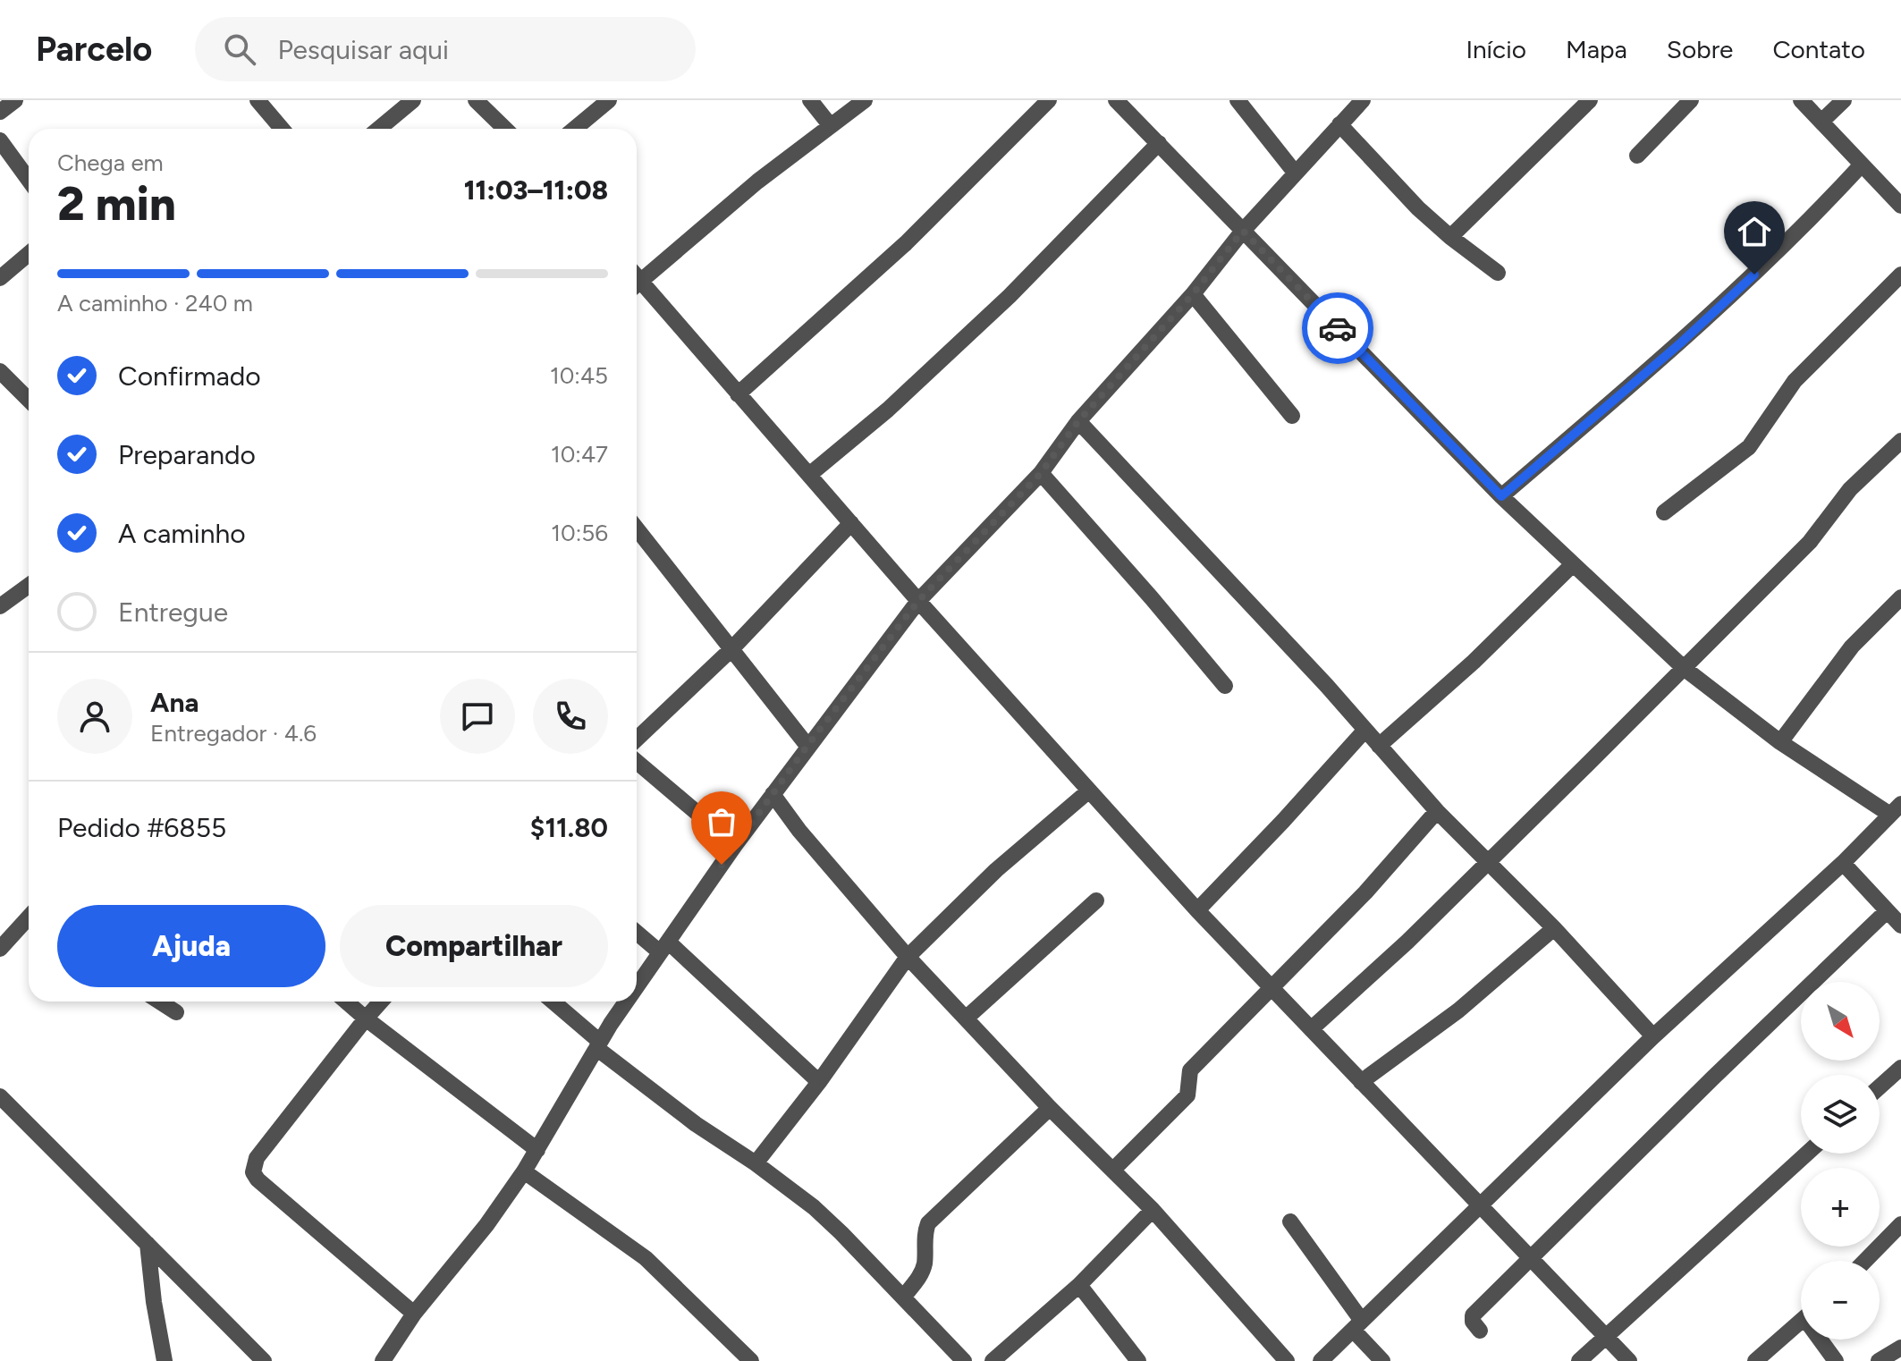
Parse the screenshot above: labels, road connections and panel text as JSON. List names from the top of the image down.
{
  "north": "bottom right",
  "page": {
    "header": "Parcelo",
    "search": "Pesquisar aqui",
    "nav": [
      "Início",
      "Mapa",
      "Sobre",
      "Contato"
    ],
    "heading": ["2 min", "Chega em", "11:03–11:08"],
    "panel": [
      "Ana",
      "Entregador · 4.6",
      "Pedido #6855",
      "$11.80"
    ],
    "bar": "A caminho · 240 m",
    "list": [
      ["Confirmado", "10:45"],
      ["Preparando", "10:47"],
      ["A caminho", "10:56"],
      "Entregue"
    ],
    "buttons": ["Ajuda", "Compartilhar"],
    "map_buttons": ["+", "−"]
  }
}
